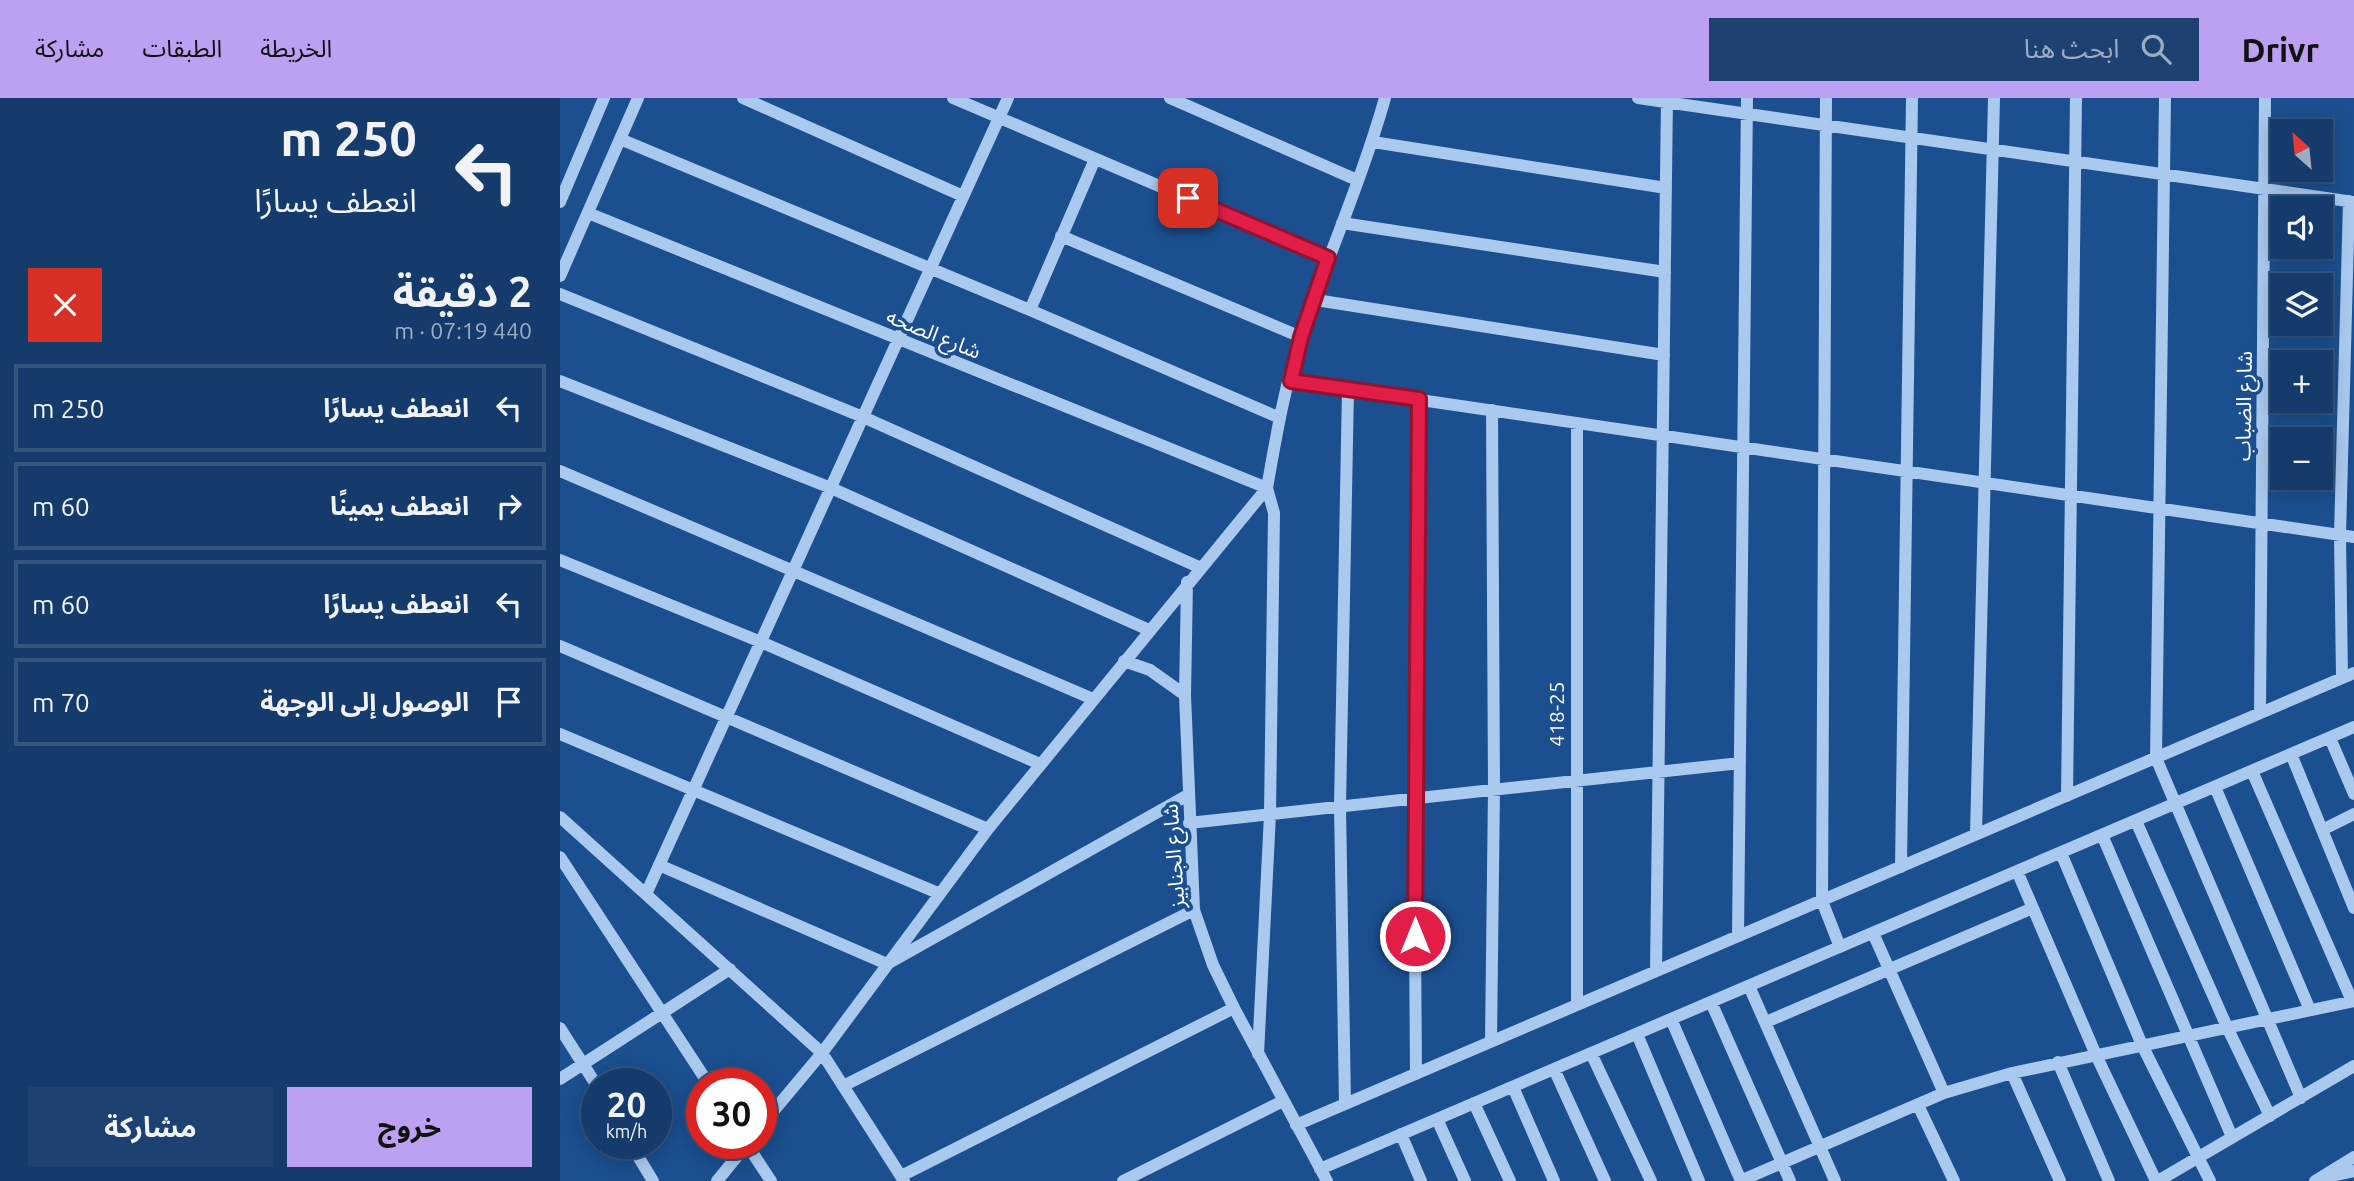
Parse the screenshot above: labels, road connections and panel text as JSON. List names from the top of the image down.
{
  "streets": {
    "street": [
      "شارع الصحه",
      "شارع الضباب",
      "418-25",
      "شارع الجنابيز"
    ]
  },
  "north": "top left",
  "page": {
    "header": "Drivr",
    "search": "ابحث هنا",
    "nav": ["الخريطة", "الطبقات", "مشاركة"],
    "turn": ["250 m", "انعطف يسارًا"],
    "map_buttons": ["+", "−"],
    "heading": ["2 دقيقة", "440 m · 07:19"],
    "list": [
      {
        "name": "انعطف يسارًا",
        "value": "250 m"
      },
      {
        "name": "انعطف يمينًا",
        "value": "60 m"
      },
      {
        "name": "انعطف يسارًا",
        "value": "60 m"
      },
      {
        "name": "الوصول إلى الوجهة",
        "value": "70 m"
      }
    ],
    "speed": "20 km/h",
    "limit": "30",
    "buttons": ["خروج", "مشاركة"]
  }
}
